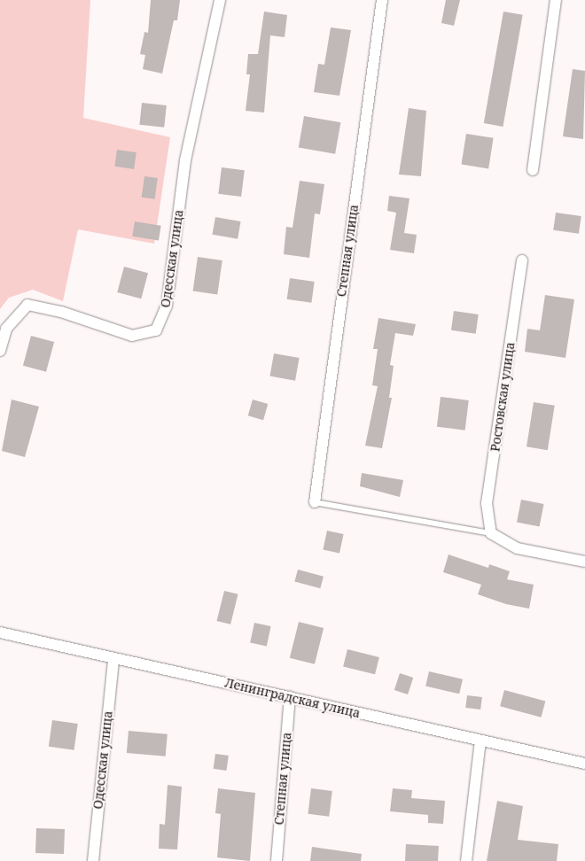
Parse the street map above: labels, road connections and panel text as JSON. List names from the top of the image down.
{
  "streets": {
    "street": [
      "Степная улица",
      "Одесская улица",
      "Ростовская улица",
      "Ленинградская улица"
    ]
  },
  "crossings": [
    ["Степная улица", "Ленинградская улица"],
    ["Одесская улица", "Ленинградская улица"]
  ]
}
